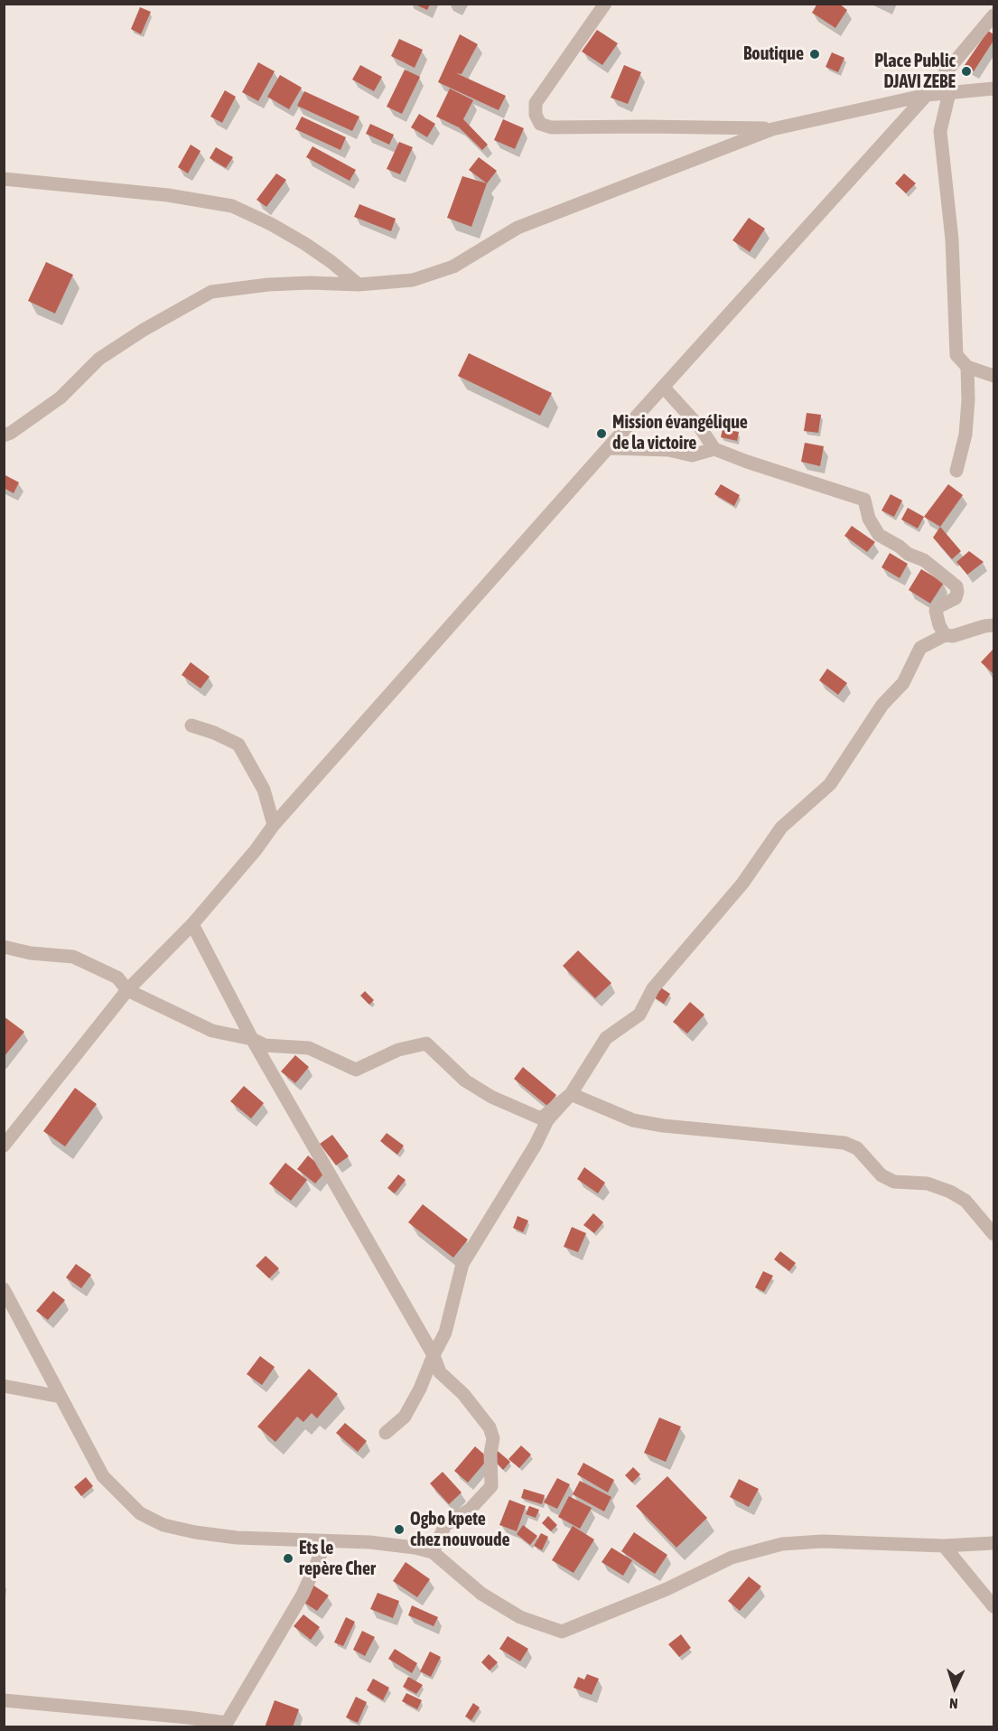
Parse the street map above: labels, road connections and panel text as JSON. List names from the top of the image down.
{
  "places": [
    "Boutique",
    "Place Public DJAVI ZEBE",
    "Mission évangélique de la victoire",
    "Ogbo kpete chez nouvoude",
    "Ets le repère Cher"
  ],
  "north": "bottom"
}
